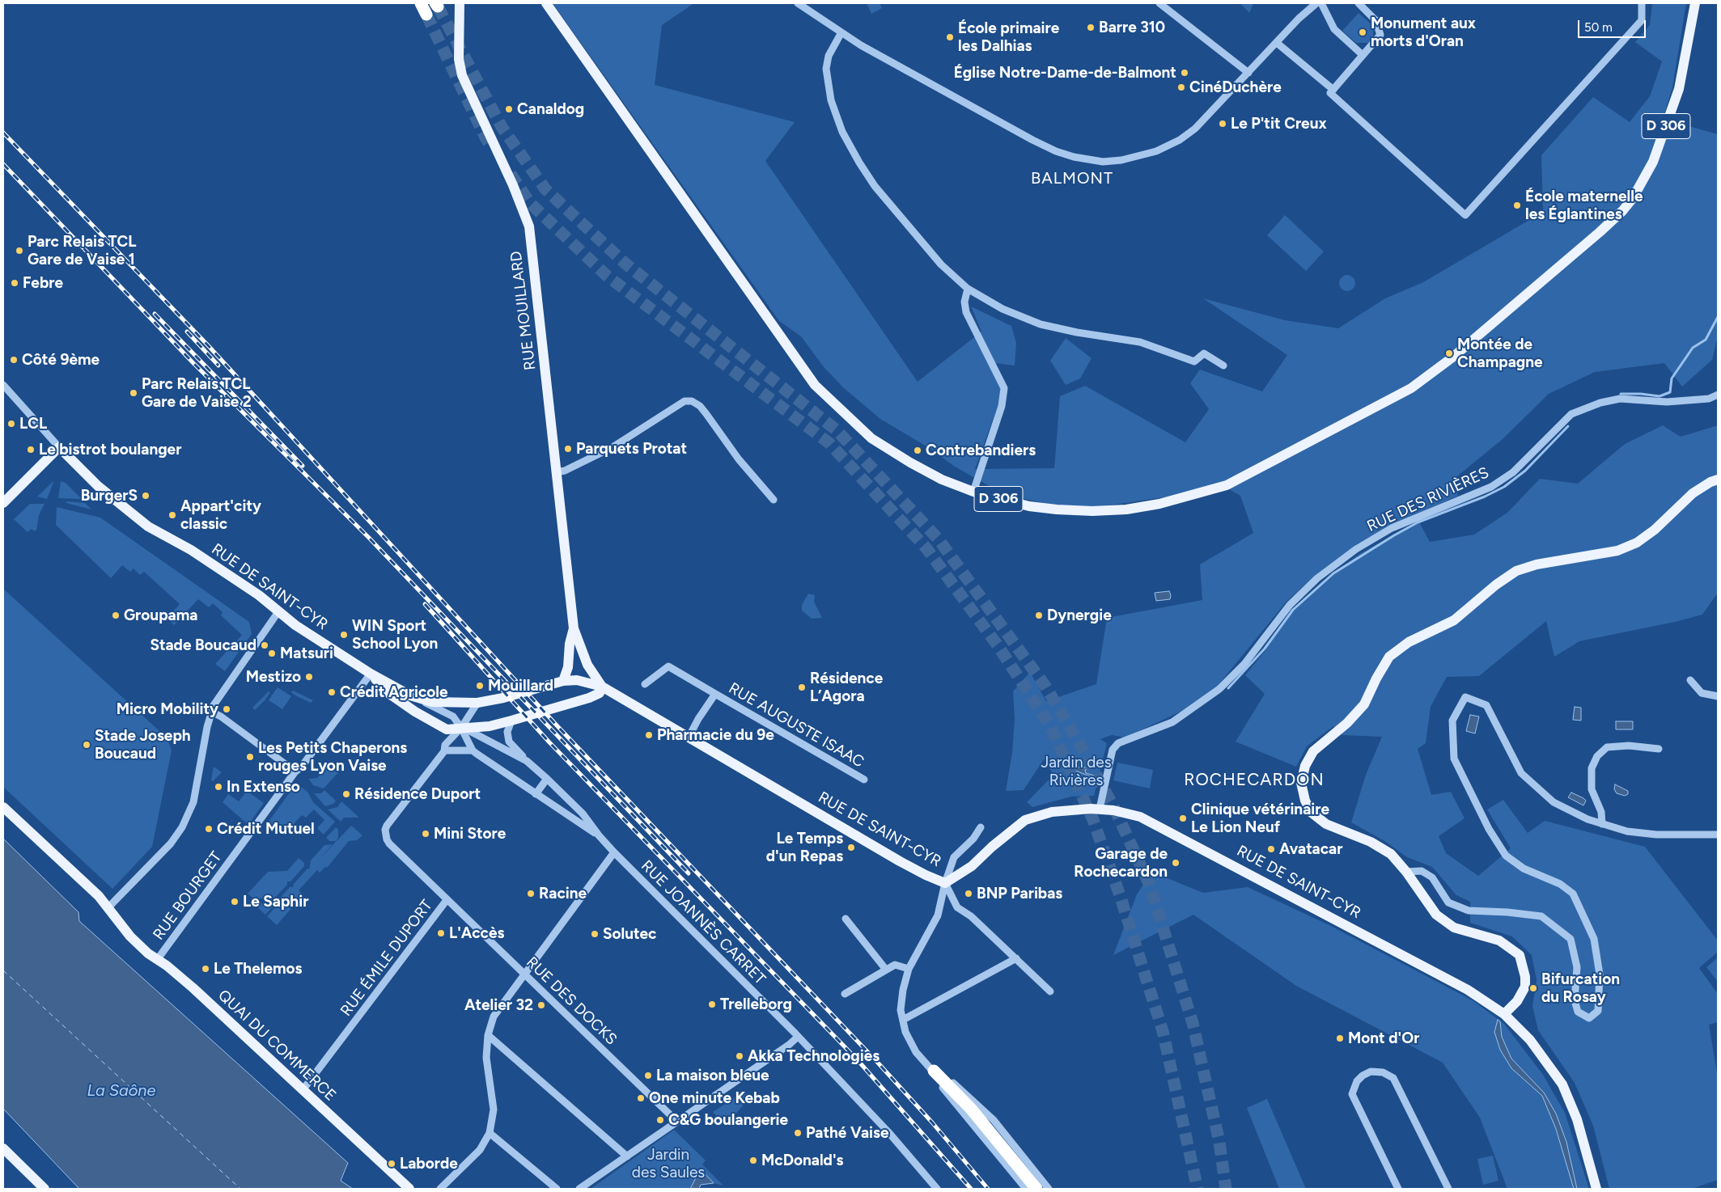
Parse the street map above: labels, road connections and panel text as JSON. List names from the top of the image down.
{
  "streets": {
    "main road": [
      "D 306",
      "RUE MOUILLARD",
      "RUE DE SAINT-CYR",
      "QUAI DU COMMERCE"
    ],
    "street": [
      "RUE DES RIVIÈRES",
      "RUE AUGUSTE ISAAC",
      "RUE BOURGET",
      "RUE JOANNÈS CARRET",
      "RUE ÉMILE DUPORT",
      "RUE DES DOCKS"
    ]
  },
  "crossings": [
    ["RUE MOUILLARD", "RUE DE SAINT-CYR"],
    ["RUE DES RIVIÈRES", "RUE DE SAINT-CYR"],
    ["RUE DE SAINT-CYR", "RUE AUGUSTE ISAAC"],
    ["RUE DE SAINT-CYR", "RUE BOURGET"],
    ["RUE DE SAINT-CYR", "RUE JOANNÈS CARRET"],
    ["RUE DE SAINT-CYR", "RUE ÉMILE DUPORT"],
    ["RUE BOURGET", "QUAI DU COMMERCE"],
    ["RUE JOANNÈS CARRET", "RUE ÉMILE DUPORT"],
    ["RUE ÉMILE DUPORT", "RUE DES DOCKS"],
    ["RUE ÉMILE DUPORT", "QUAI DU COMMERCE"]
  ],
  "districts": ["BALMONT", "ROCHECARDON"],
  "water": ["La Saône"],
  "parks": ["Jardin des Rivières", "Jardin des Saules"],
  "places": [
    "Barre 310",
    "Monument aux morts d'Oran",
    "École primaire les Dalhias",
    "Église Notre-Dame-de-Balmont",
    "CinéDuchère",
    "Canaldog",
    "Le P'tit Creux",
    "École maternelle les Églantines",
    "Parc Relais TCL Gare de Vaise 1",
    "Febre",
    "Montée de Champagne",
    "Côté 9ème",
    "Parc Relais TCL Gare de Vaise 2",
    "LCL",
    "Parquets Protat",
    "Le bistrot boulanger",
    "Contrebandiers",
    "BurgerS",
    "Appart'city classic",
    "Groupama",
    "Dynergie",
    "WIN Sport School Lyon",
    "Stade Boucaud",
    "Matsuri",
    "Mestizo",
    "Mouillard",
    "Résidence L’Agora",
    "Crédit Agricole",
    "Micro Mobility",
    "Pharmacie du 9e",
    "Stade Joseph Boucaud",
    "Les Petits Chaperons rouges Lyon Vaise",
    "In Extenso",
    "Résidence Duport",
    "Clinique vétérinaire Le Lion Neuf",
    "Crédit Mutuel",
    "Mini Store",
    "Le Temps d'un Repas",
    "Avatacar",
    "Garage de Rochecardon",
    "Racine",
    "BNP Paribas",
    "Le Saphir",
    "L'Accès",
    "Solutec",
    "Le Thelemos",
    "Bifurcation du Rosay",
    "Trelleborg",
    "Atelier 32",
    "Mont d'Or",
    "Akka Technologies",
    "La maison bleue",
    "One minute Kebab",
    "C&G boulangerie",
    "Pathé Vaise",
    "McDonald's",
    "Laborde"
  ],
  "scale_bar": "50 m"
}
